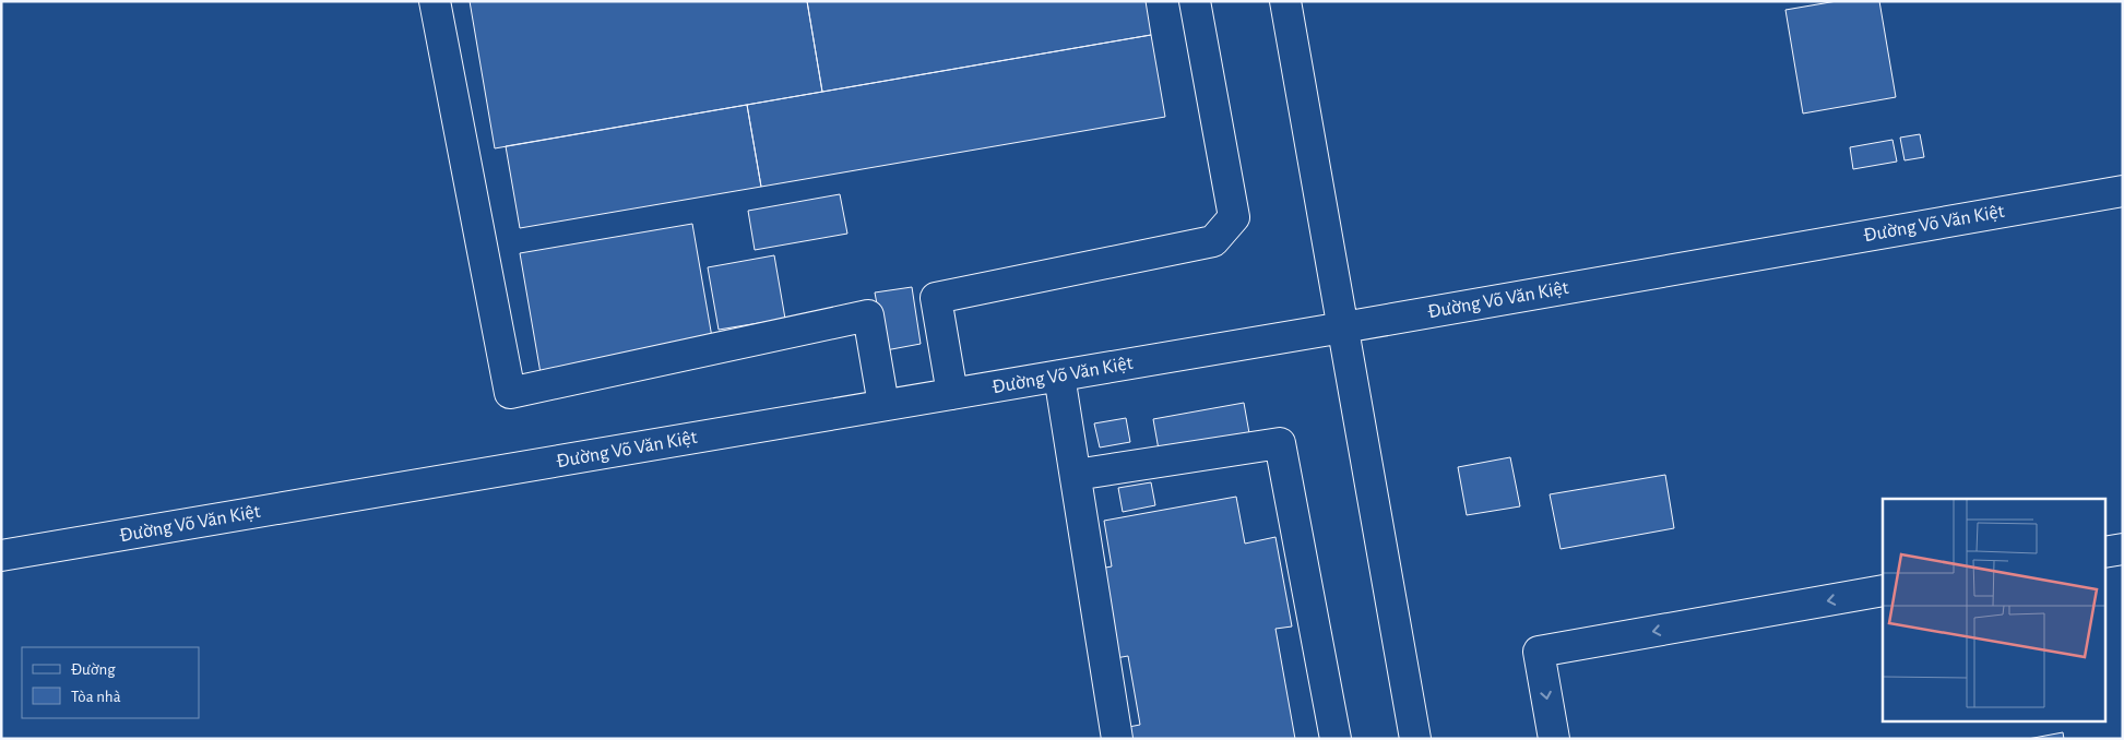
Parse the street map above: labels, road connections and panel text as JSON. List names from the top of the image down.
{
  "streets": {
    "street": ["Đường Võ Văn Kiệt"]
  },
  "legend": ["Đường", "Tòa nhà"]
}
